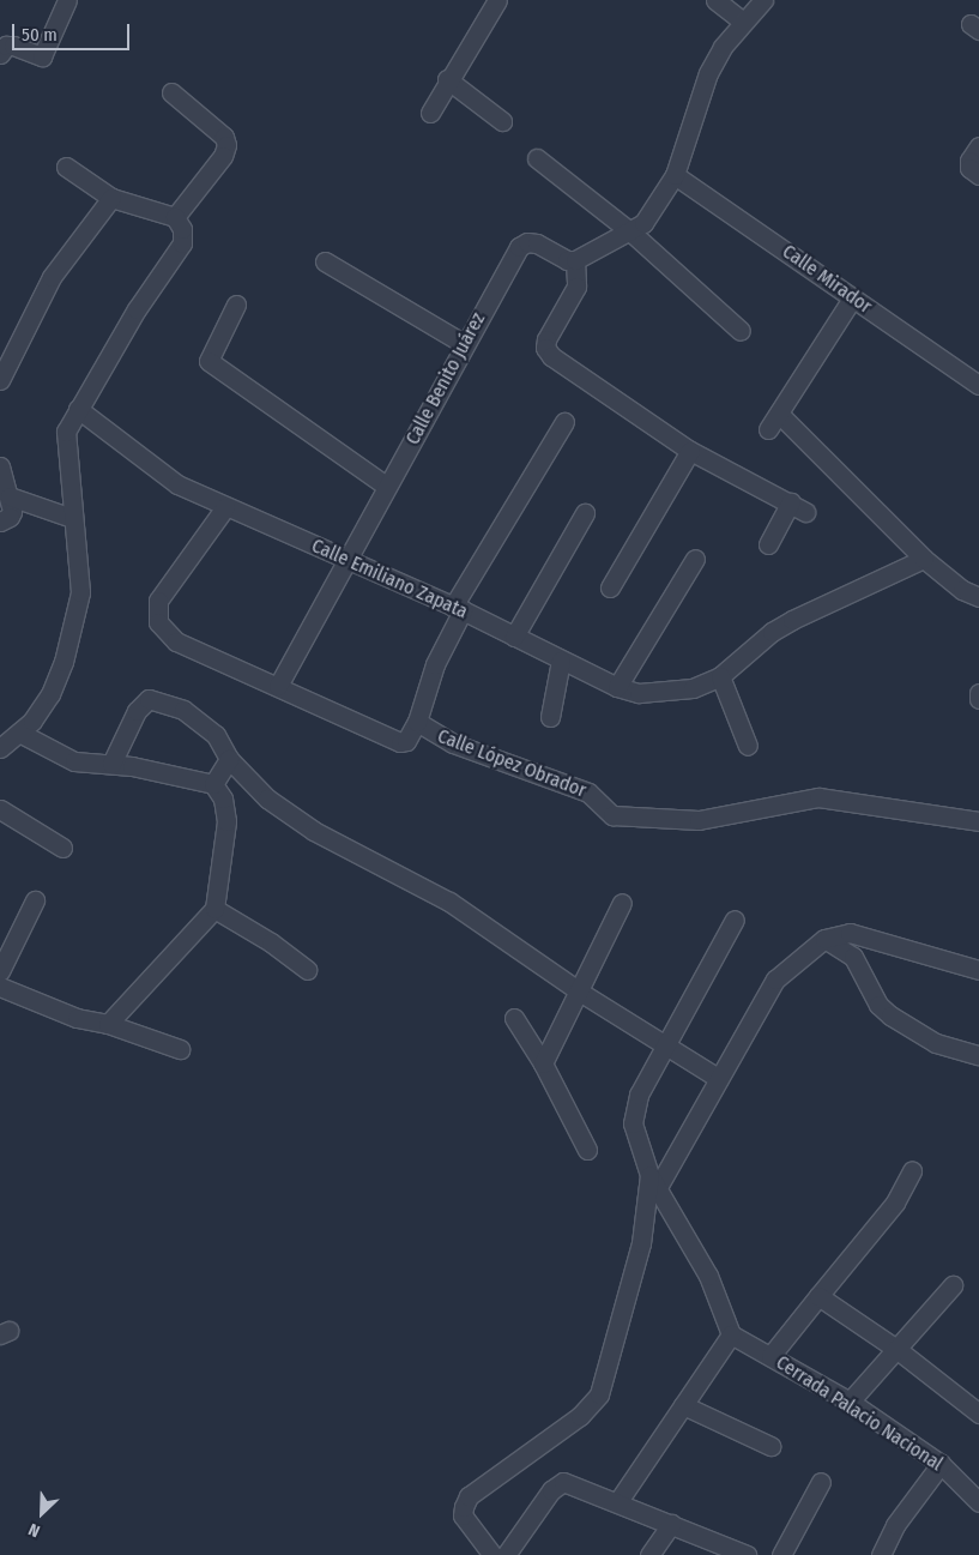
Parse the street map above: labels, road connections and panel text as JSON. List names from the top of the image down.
{
  "streets": {
    "street": [
      "Calle Mirador",
      "Calle Benito Juárez",
      "Calle Emiliano Zapata",
      "Calle López Obrador",
      "Cerrada Palacio Nacional"
    ]
  },
  "crossings": [
    ["Calle Benito Juárez", "Calle Emiliano Zapata"],
    ["Calle Benito Juárez", "Calle López Obrador"],
    ["Calle Emiliano Zapata", "Calle López Obrador"]
  ],
  "scale_bar": "50 m",
  "north": "bottom left"
}
